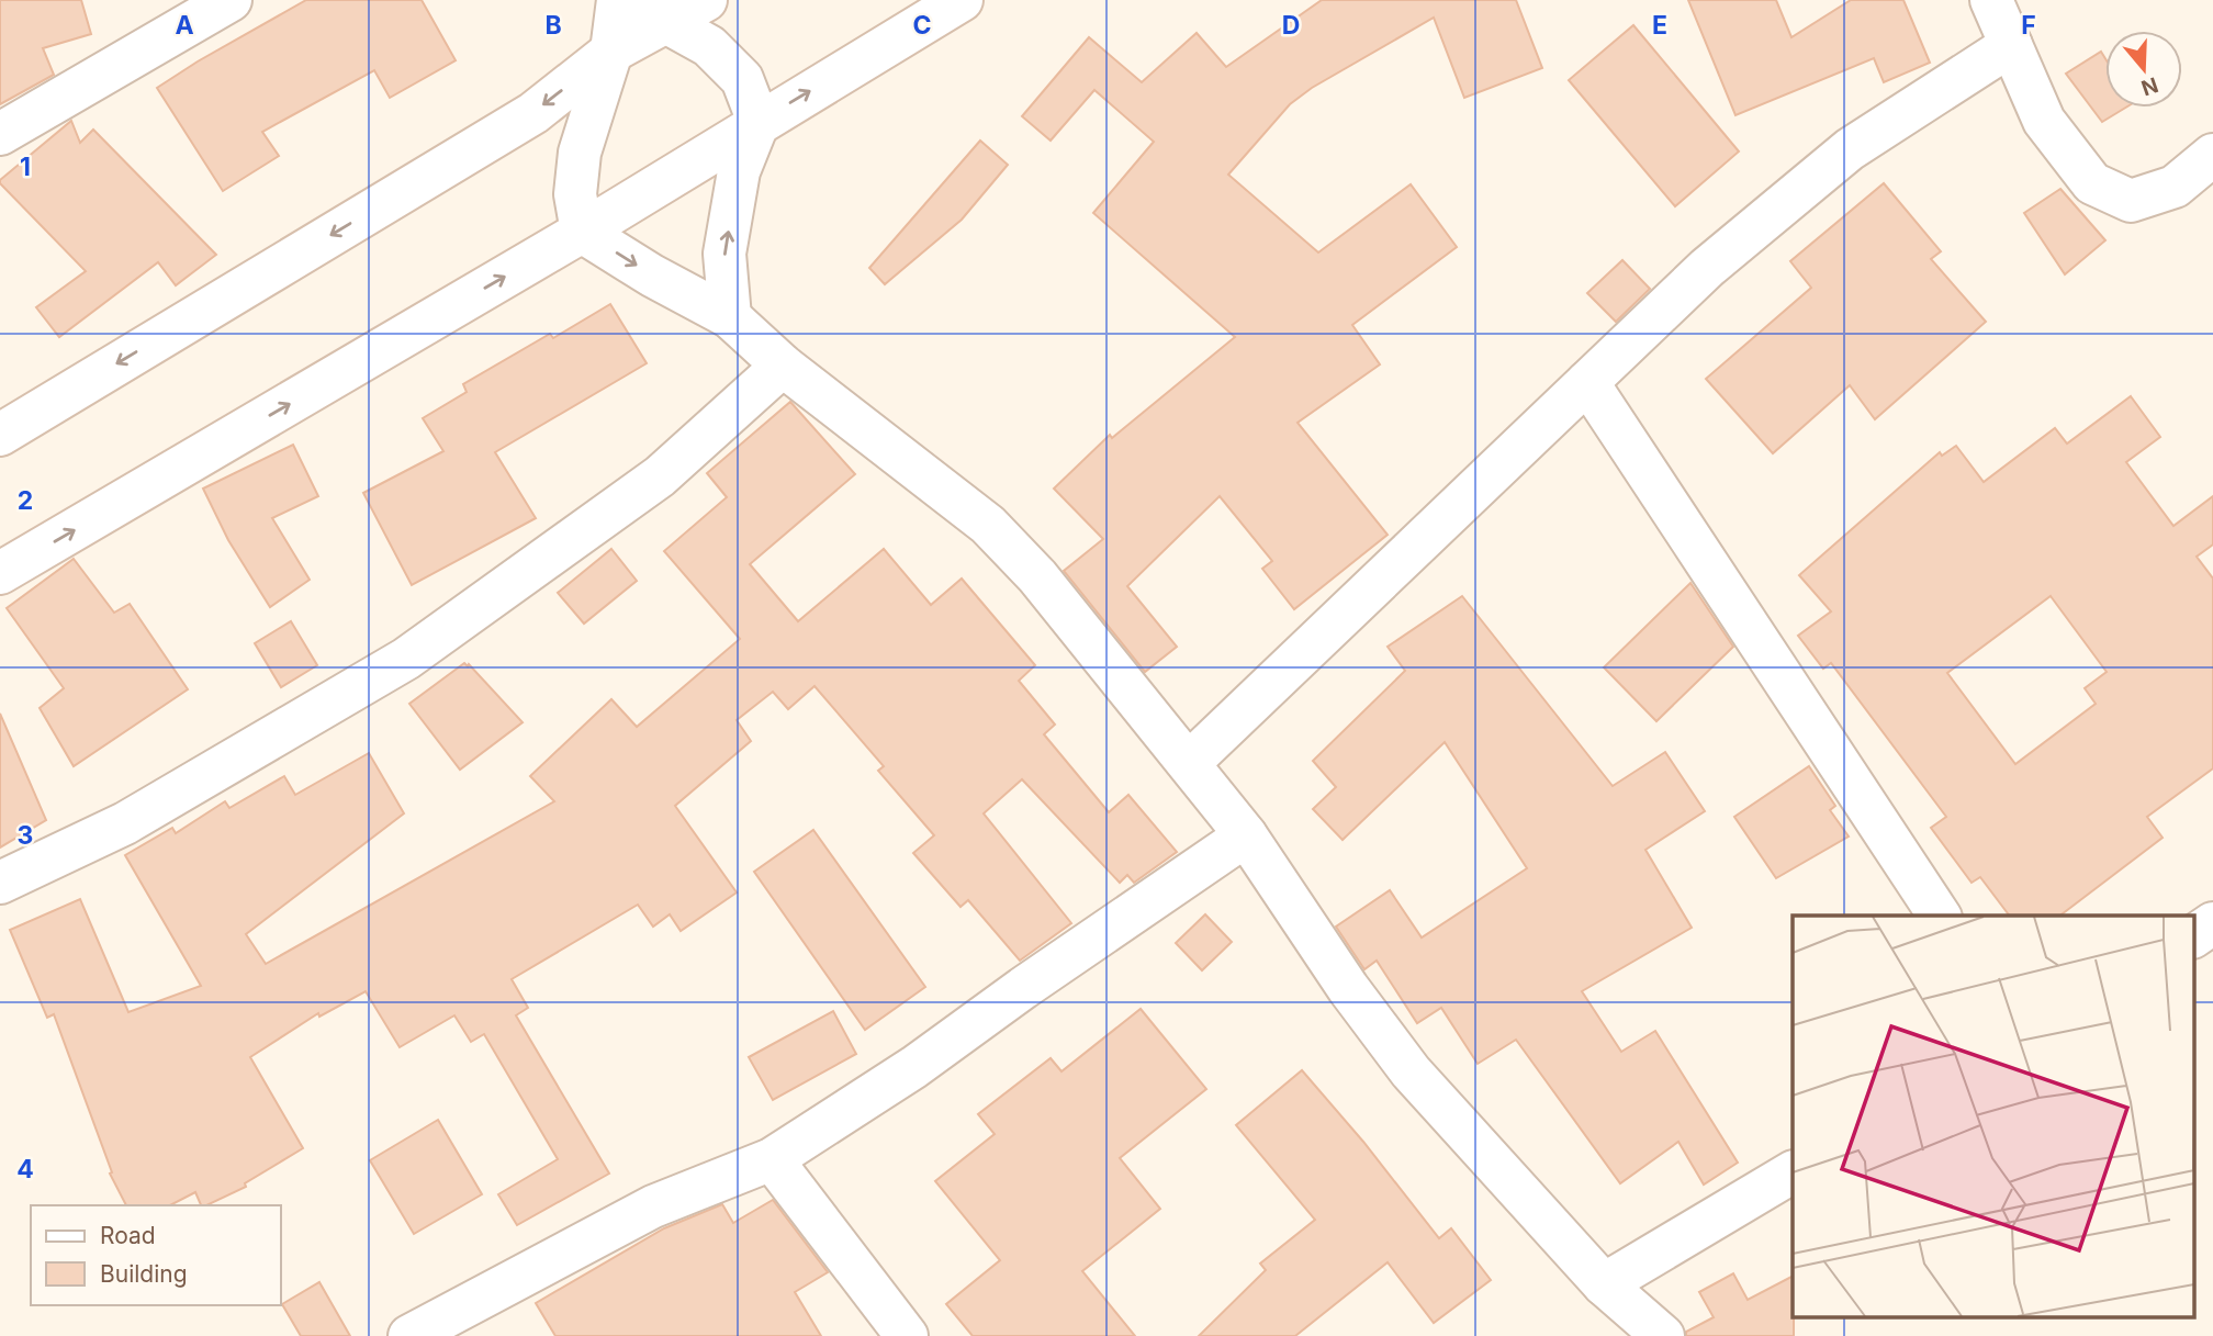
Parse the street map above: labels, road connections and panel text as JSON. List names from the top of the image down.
{
  "legend": ["Road", "Building"],
  "north": "bottom",
  "grid": {
    "columns": [
      "A",
      "B",
      "C",
      "D",
      "E",
      "F"
    ],
    "rows": [
      "1",
      "2",
      "3",
      "4"
    ]
  }
}
